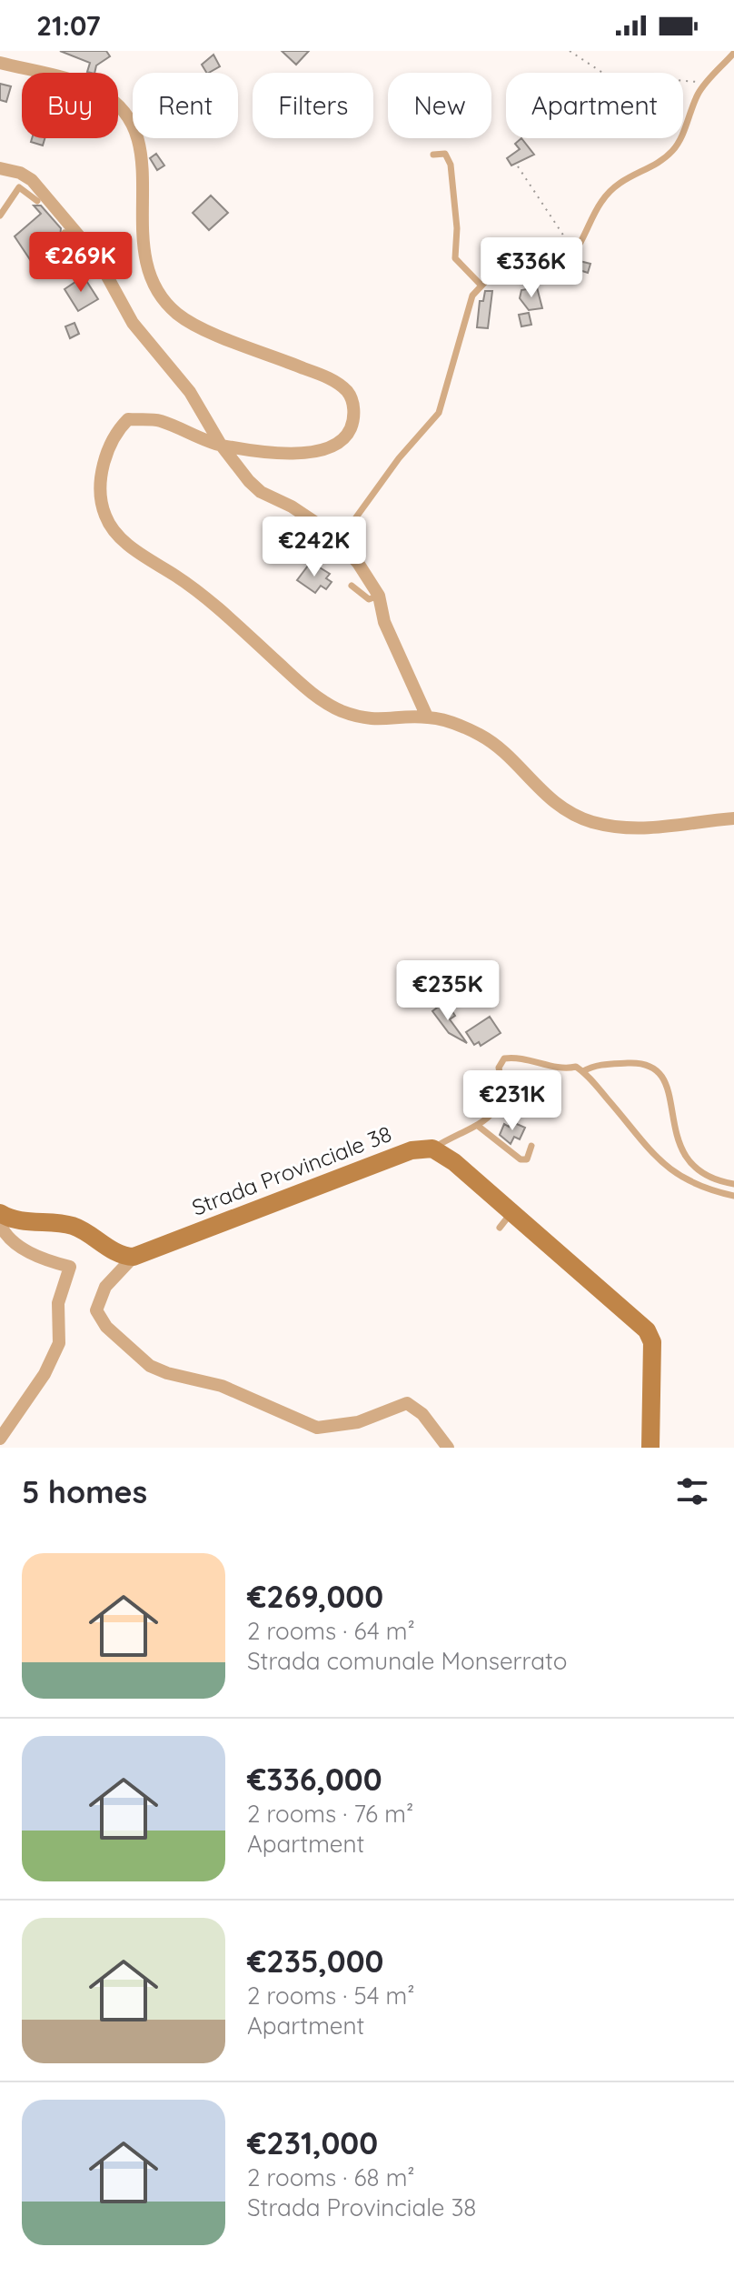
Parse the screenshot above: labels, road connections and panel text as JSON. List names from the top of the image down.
{
  "streets": {
    "street": ["Strada Provinciale 38"]
  },
  "page": {
    "status": "21:07",
    "chip": [
      "Buy",
      "Rent",
      "Filters",
      "New",
      "Apartment"
    ],
    "price": [
      "€269K",
      "€336K",
      "€242K",
      "€235K",
      "€231K"
    ],
    "heading": "5 homes",
    "list": [
      {
        "name": "€269,000",
        "note": "2 rooms · 64 m² · Strada comunale Monserrato"
      },
      {
        "name": "€336,000",
        "note": "2 rooms · 76 m² · Apartment"
      },
      {
        "name": "€235,000",
        "note": "2 rooms · 54 m² · Apartment"
      },
      {
        "name": "€231,000",
        "note": "2 rooms · 68 m² · Strada Provinciale 38"
      }
    ]
  }
}
